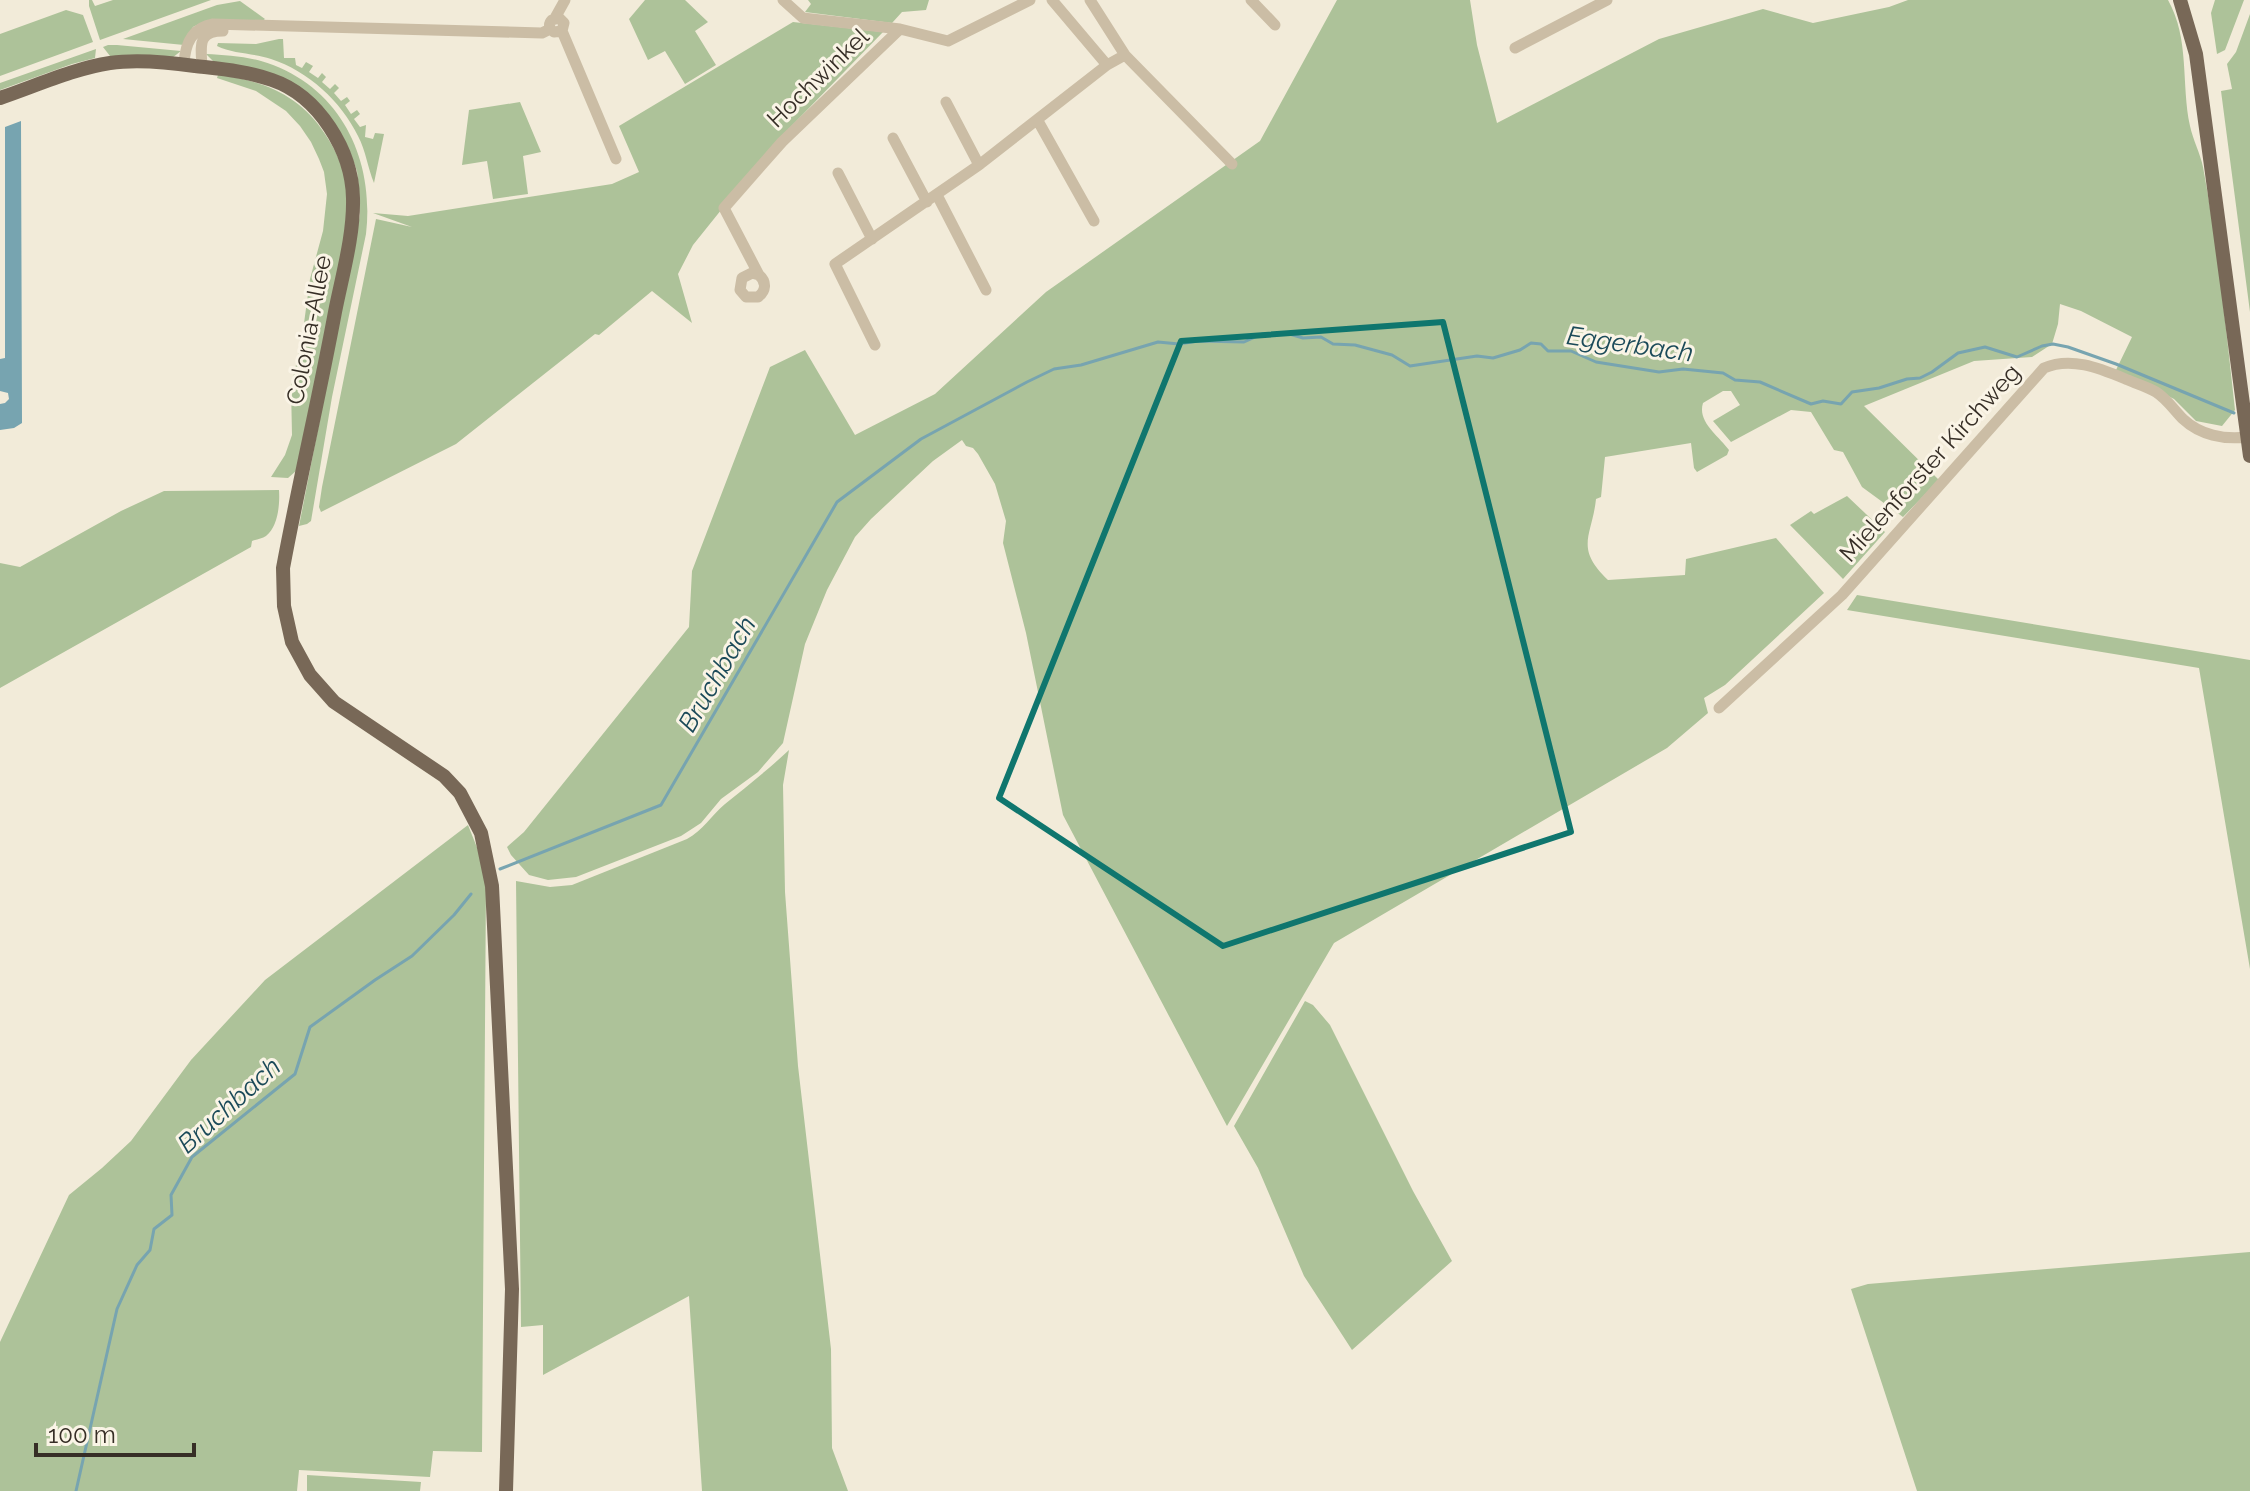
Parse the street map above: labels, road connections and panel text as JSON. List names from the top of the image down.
{
  "streets": {
    "main road": ["Colonia-Allee"],
    "street": ["Hochwinkel", "Mielenforster Kirchweg"]
  },
  "water": ["Eggerbach", "Bruchbach"],
  "scale_bar": "100 m"
}
